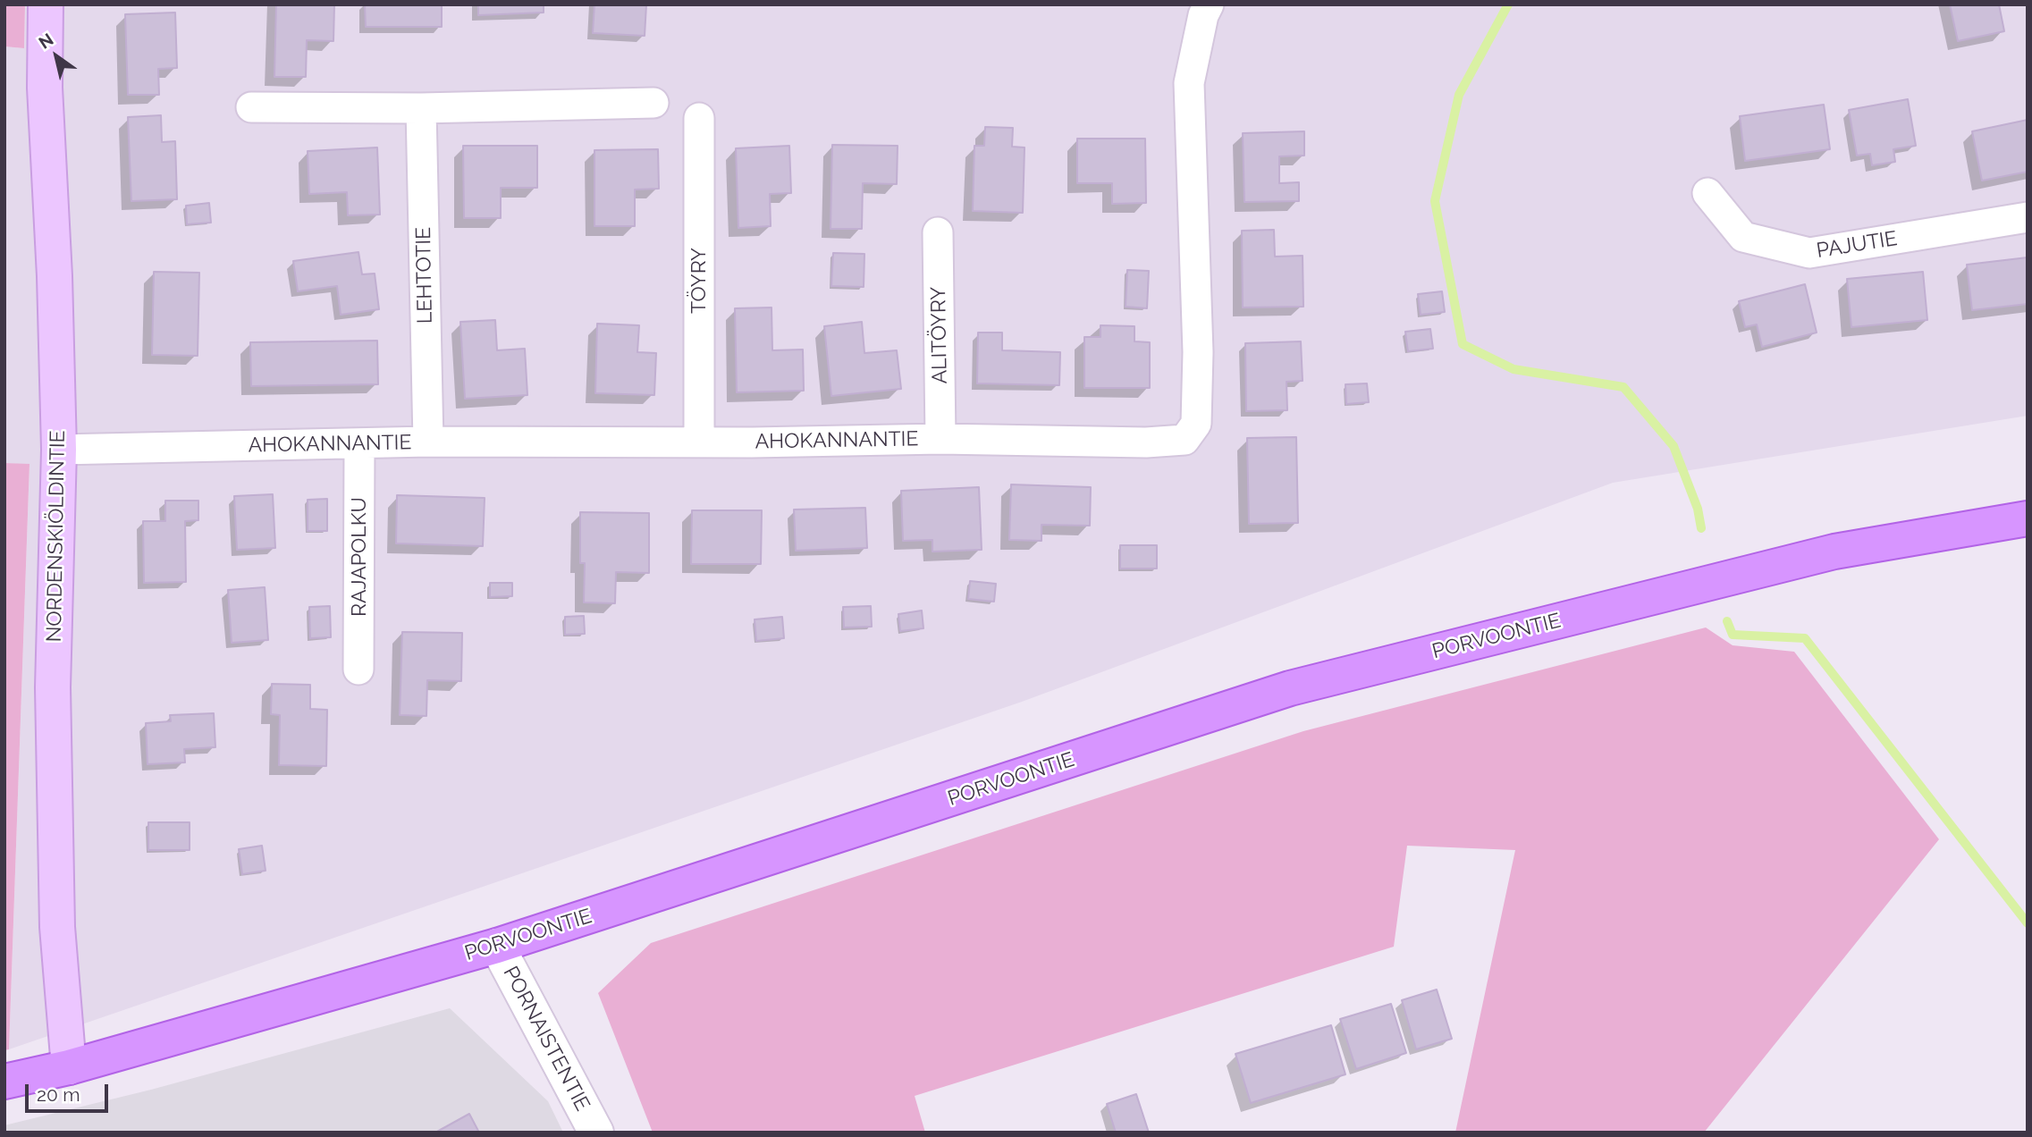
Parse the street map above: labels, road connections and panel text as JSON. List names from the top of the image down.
{
  "streets": {
    "main road": ["NORDENSKIÖLDINTIE", "PORVOONTIE"],
    "street": [
      "PAJUTIE",
      "LEHTOTIE",
      "TÖYRY",
      "ALITÖYRY",
      "AHOKANNANTIE",
      "RAJAPOLKU",
      "PORNAISTENTIE"
    ]
  },
  "crossings": [
    ["LEHTOTIE", "AHOKANNANTIE"],
    ["TÖYRY", "AHOKANNANTIE"],
    ["ALITÖYRY", "AHOKANNANTIE"],
    ["AHOKANNANTIE", "NORDENSKIÖLDINTIE"],
    ["AHOKANNANTIE", "RAJAPOLKU"],
    ["NORDENSKIÖLDINTIE", "PORVOONTIE"],
    ["PORVOONTIE", "PORNAISTENTIE"]
  ],
  "scale_bar": "20 m",
  "north": "top left"
}
